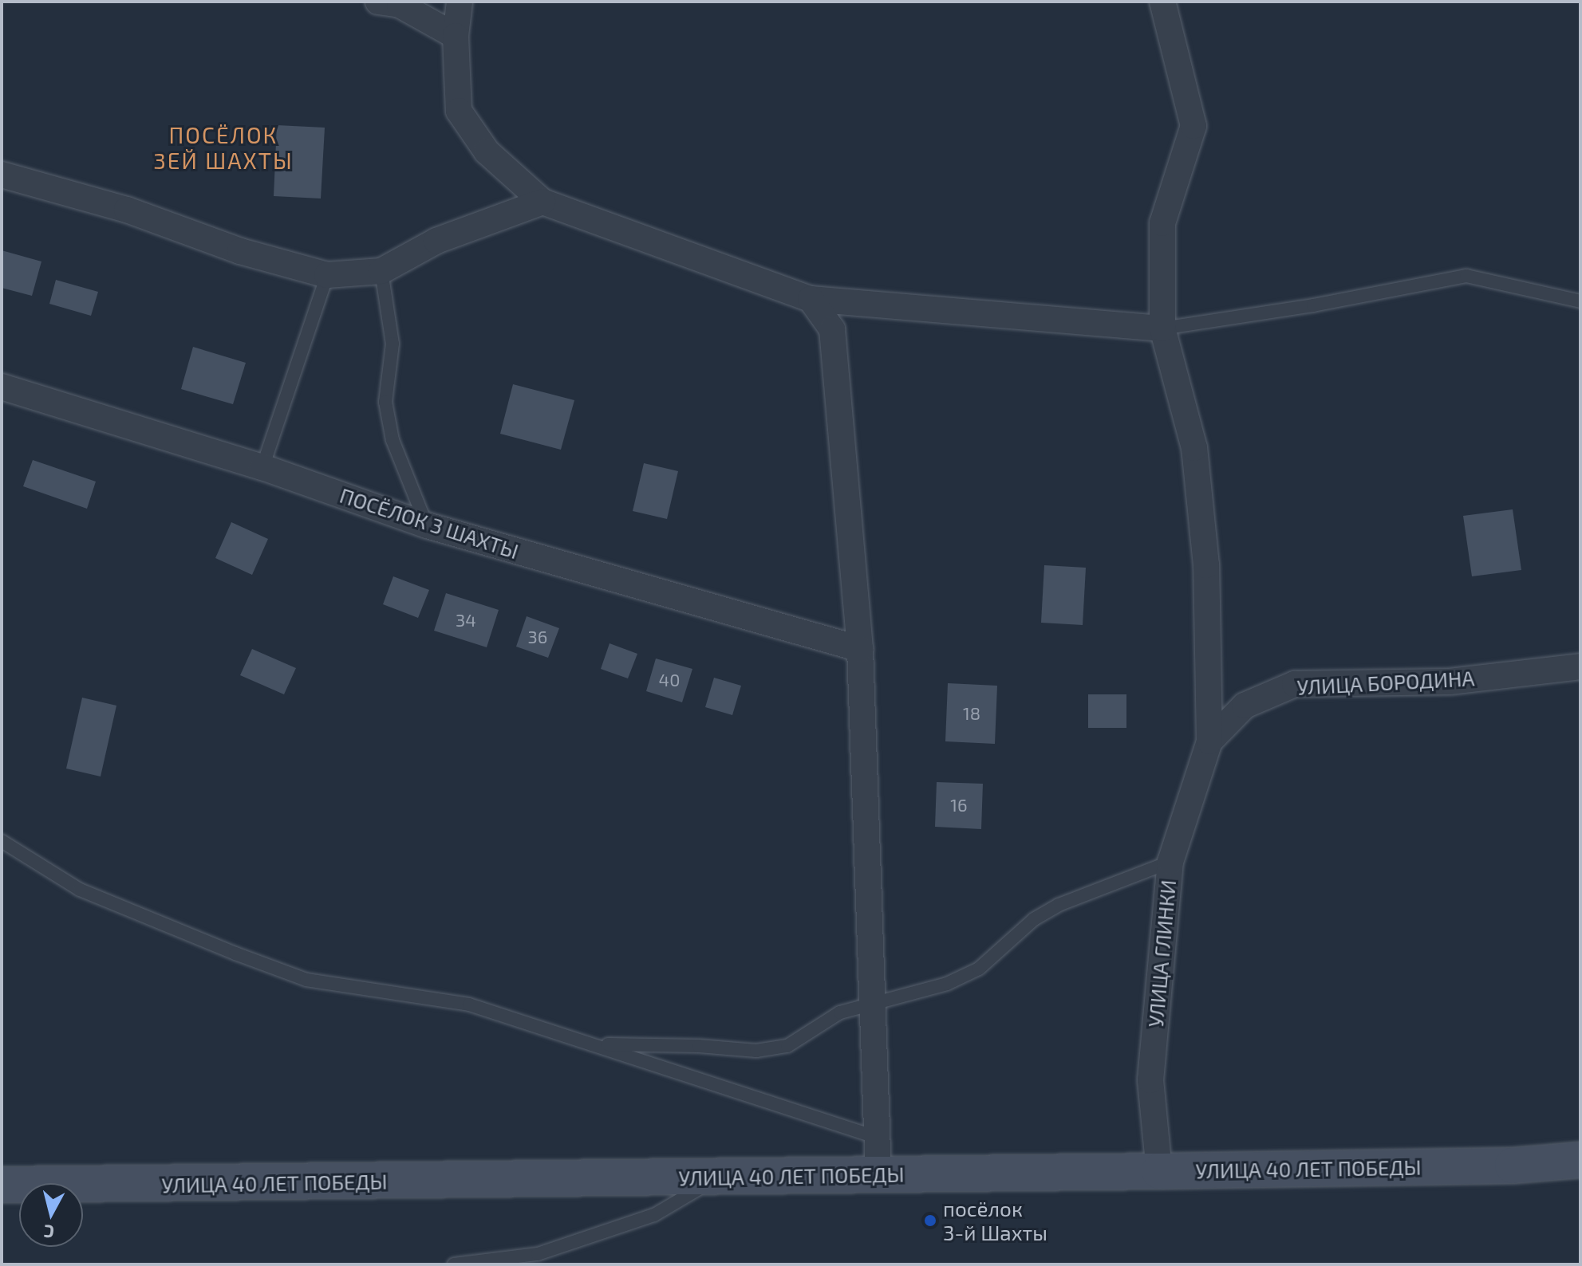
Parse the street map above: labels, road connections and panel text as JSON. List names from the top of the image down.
{
  "streets": {
    "main road": ["УЛИЦА 40 ЛЕТ ПОБЕДЫ"],
    "street": ["ПОСЁЛОК 3 ШАХТЫ", "УЛИЦА БОРОДИНА", "УЛИЦА ГЛИНКИ"]
  },
  "crossings": [
    ["УЛИЦА БОРОДИНА", "УЛИЦА ГЛИНКИ"],
    ["УЛИЦА ГЛИНКИ", "УЛИЦА 40 ЛЕТ ПОБЕДЫ"]
  ],
  "districts": ["ПОСЁЛОК 3ЕЙ ШАХТЫ"],
  "places": ["посёлок 3-й Шахты"],
  "house_numbers": [
    "34",
    "36",
    "40",
    "18",
    "16"
  ],
  "north": "bottom"
}
